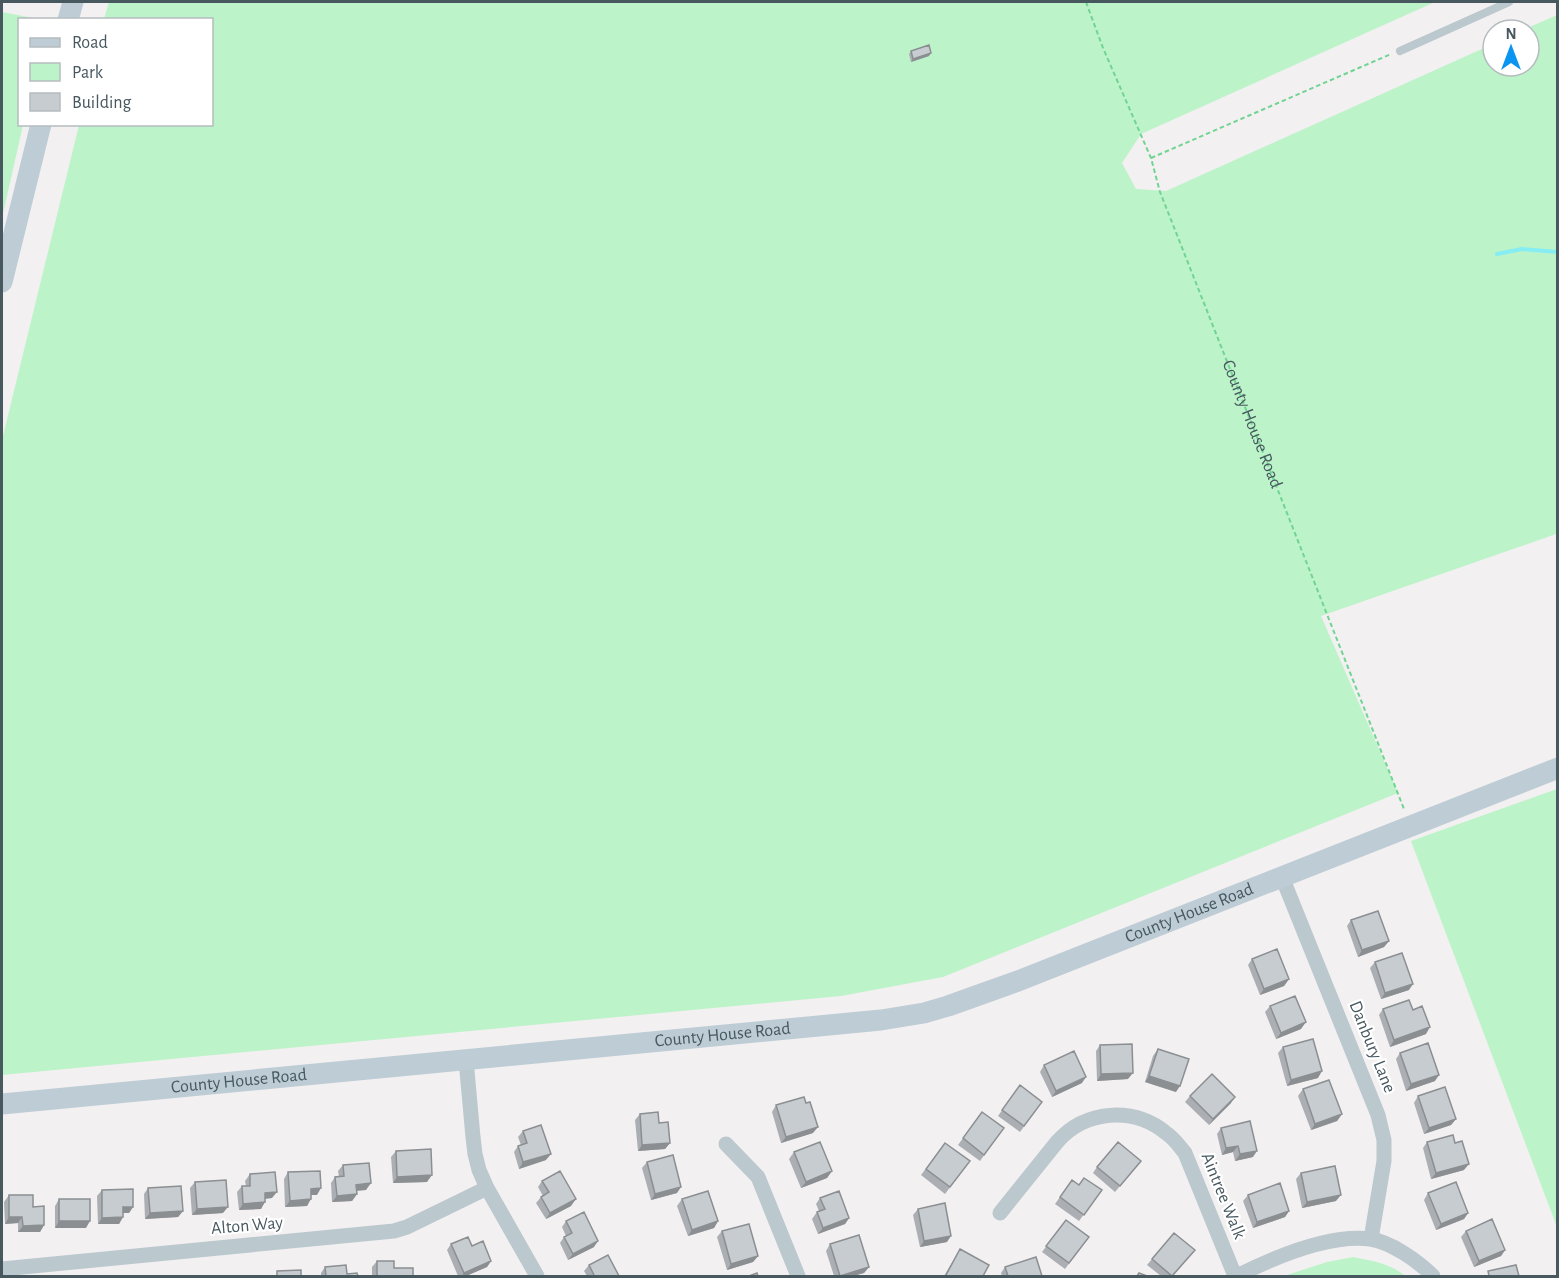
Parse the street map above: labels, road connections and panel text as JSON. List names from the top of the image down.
{
  "streets": {
    "street": [
      "County House Road",
      "Danbury Lane",
      "Aintree Walk",
      "Alton Way"
    ]
  },
  "crossings": [
    ["County House Road", "Danbury Lane"]
  ],
  "legend": ["Road", "Park", "Building"],
  "north": "top"
}
